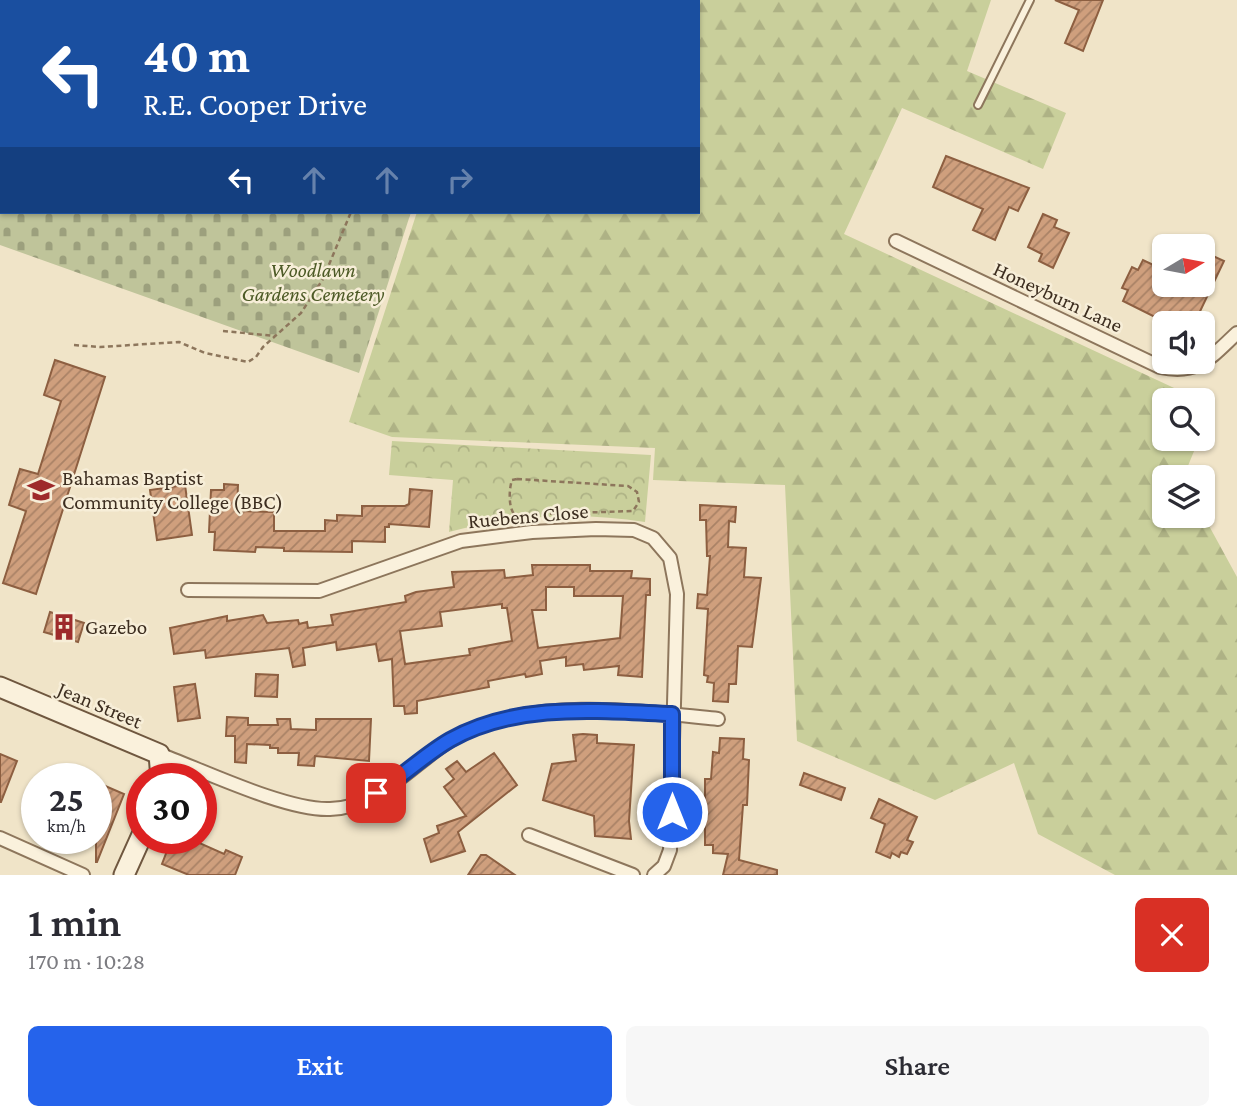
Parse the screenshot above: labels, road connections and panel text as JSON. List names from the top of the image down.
{
  "streets": {
    "street": ["Honeyburn Lane", "Ruebens Close", "Jean Street"]
  },
  "parks": ["Woodlawn Gardens Cemetery"],
  "places": {
    "school or university": ["Bahamas Baptist Community College (BBC)"],
    "building": ["Gazebo"]
  },
  "north": "right",
  "page": {
    "turn": ["40 m", "R.E. Cooper Drive"],
    "speed": "25 km/h",
    "limit": "30",
    "heading": ["1 min", "170 m · 10:28"],
    "buttons": ["Exit", "Share"]
  }
}
